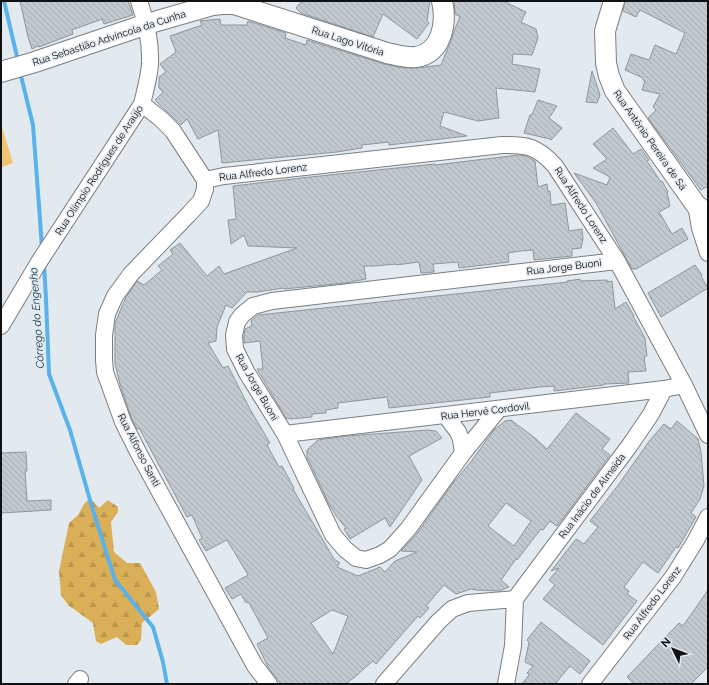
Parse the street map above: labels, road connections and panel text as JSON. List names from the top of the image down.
{
  "streets": {
    "street": [
      "Rua Sebastião Advíncola da Cunha",
      "Rua Lago Vitória",
      "Rua Antônio Pereira de Sá",
      "Rua Olímpio Rodrigues de Araújo",
      "Rua Alfredo Lorenz",
      "Rua Jorge Buoni",
      "Rua Hervé Cordovil",
      "Rua Alfonso Santi",
      "Rua Inácio de Almeida"
    ]
  },
  "crossings": [
    ["Rua Sebastião Advíncola da Cunha", "Rua Lago Vitória"],
    ["Rua Sebastião Advíncola da Cunha", "Rua Olímpio Rodrigues de Araújo"],
    ["Rua Alfredo Lorenz", "Rua Jorge Buoni"],
    ["Rua Alfredo Lorenz", "Rua Hervé Cordovil"],
    ["Rua Alfredo Lorenz", "Rua Alfonso Santi"],
    ["Rua Jorge Buoni", "Rua Hervé Cordovil"],
    ["Rua Hervé Cordovil", "Rua Inácio de Almeida"]
  ],
  "water": ["Córrego do Engenho"],
  "north": "top left"
}
